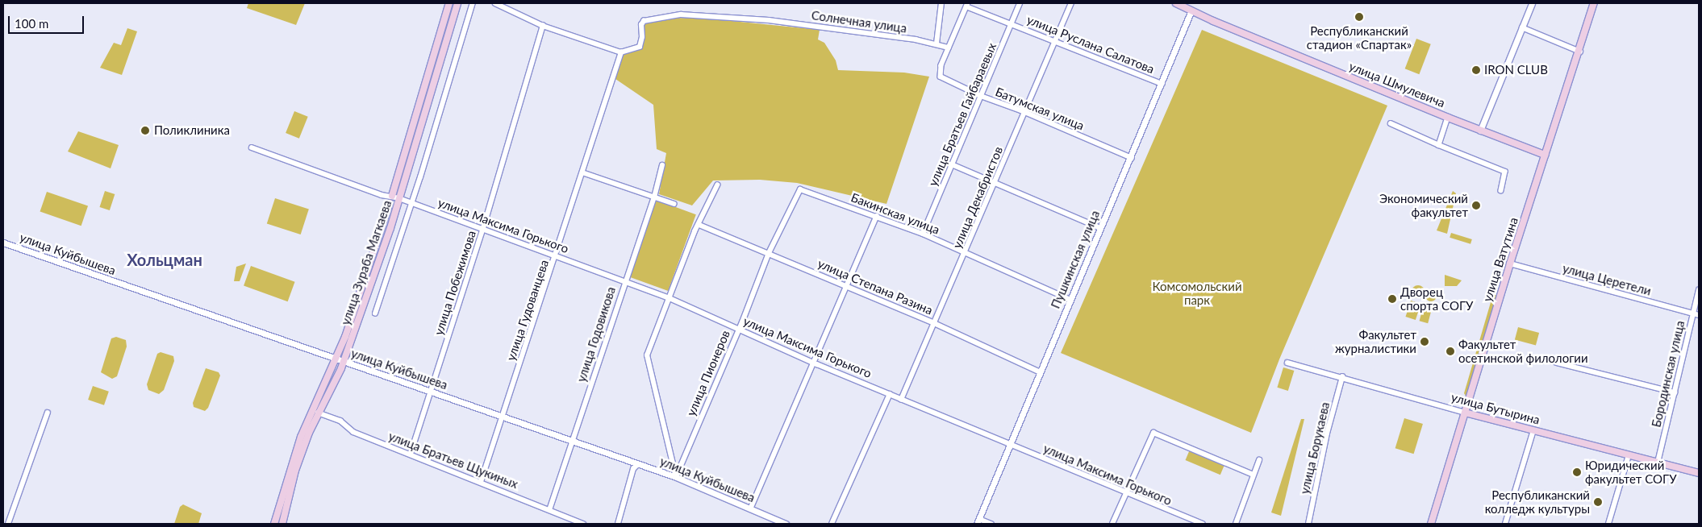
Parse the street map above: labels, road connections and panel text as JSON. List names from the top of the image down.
{
  "streets": {
    "main road": [
      "улица Шмулевича",
      "Пушкинская улица",
      "улица Ватутина",
      "улица Зураба Магкаева",
      "улица Бутырина"
    ],
    "street": [
      "Солнечная улица",
      "улица Руслана Салатова",
      "Батумская улица",
      "улица Братьев Гайбараевых",
      "улица Декабристов",
      "Бакинская улица",
      "улица Максима Горького",
      "улица Куйбышева",
      "улица Церетели",
      "улица Побежимова",
      "улица Степана Разина",
      "улица Гудованцева",
      "улица Годовикова",
      "улица Пионеров",
      "Бородинская улица",
      "улица Борукаева",
      "улица Братьев Щукиных"
    ]
  },
  "crossings": [
    ["Солнечная улица", "Батумская улица"],
    ["Солнечная улица", "улица Гудованцева"],
    ["улица Руслана Салатова", "улица Братьев Гайбараевых"],
    ["улица Руслана Салатова", "улица Декабристов"],
    ["улица Руслана Салатова", "Пушкинская улица"],
    ["улица Шмулевича", "Пушкинская улица"],
    ["улица Шмулевича", "улица Ватутина"],
    ["Батумская улица", "улица Братьев Гайбараевых"],
    ["Батумская улица", "улица Декабристов"],
    ["Батумская улица", "Пушкинская улица"],
    ["улица Братьев Гайбараевых", "Бакинская улица"],
    ["улица Декабристов", "Бакинская улица"],
    ["улица Декабристов", "улица Максима Горького"],
    ["улица Декабристов", "улица Степана Разина"],
    ["Бакинская улица", "Пушкинская улица"],
    ["Бакинская улица", "улица Пионеров"],
    ["улица Максима Горького", "Пушкинская улица"],
    ["улица Максима Горького", "улица Зураба Магкаева"],
    ["улица Максима Горького", "улица Побежимова"],
    ["улица Максима Горького", "улица Гудованцева"],
    ["улица Максима Горького", "улица Годовикова"],
    ["улица Максима Горького", "улица Пионеров"],
    ["улица Куйбышева", "улица Зураба Магкаева"],
    ["улица Куйбышева", "улица Побежимова"],
    ["улица Куйбышева", "улица Гудованцева"],
    ["улица Куйбышева", "улица Годовикова"],
    ["улица Куйбышева", "улица Пионеров"],
    ["Пушкинская улица", "улица Степана Разина"],
    ["улица Ватутина", "улица Церетели"],
    ["улица Ватутина", "улица Бутырина"],
    ["улица Зураба Магкаева", "улица Братьев Щукиных"],
    ["улица Церетели", "Бородинская улица"],
    ["улица Побежимова", "улица Братьев Щукиных"],
    ["улица Степана Разина", "улица Пионеров"],
    ["улица Гудованцева", "улица Братьев Щукиных"],
    ["улица Годовикова", "улица Братьев Щукиных"],
    ["Бородинская улица", "улица Бутырина"],
    ["улица Бутырина", "улица Борукаева"]
  ],
  "districts": ["Хольцман"],
  "parks": ["Комсомольский парк"],
  "places": [
    "Республиканский стадион «Спартак»",
    "IRON CLUB",
    "Поликлиника",
    "Экономический факультет",
    "Дворец спорта СОГУ",
    "Факультет журналистики",
    "Факультет осетинской филологии",
    "Юридический факультет СОГУ",
    "Республиканский колледж культуры"
  ],
  "scale_bar": "100 m"
}
